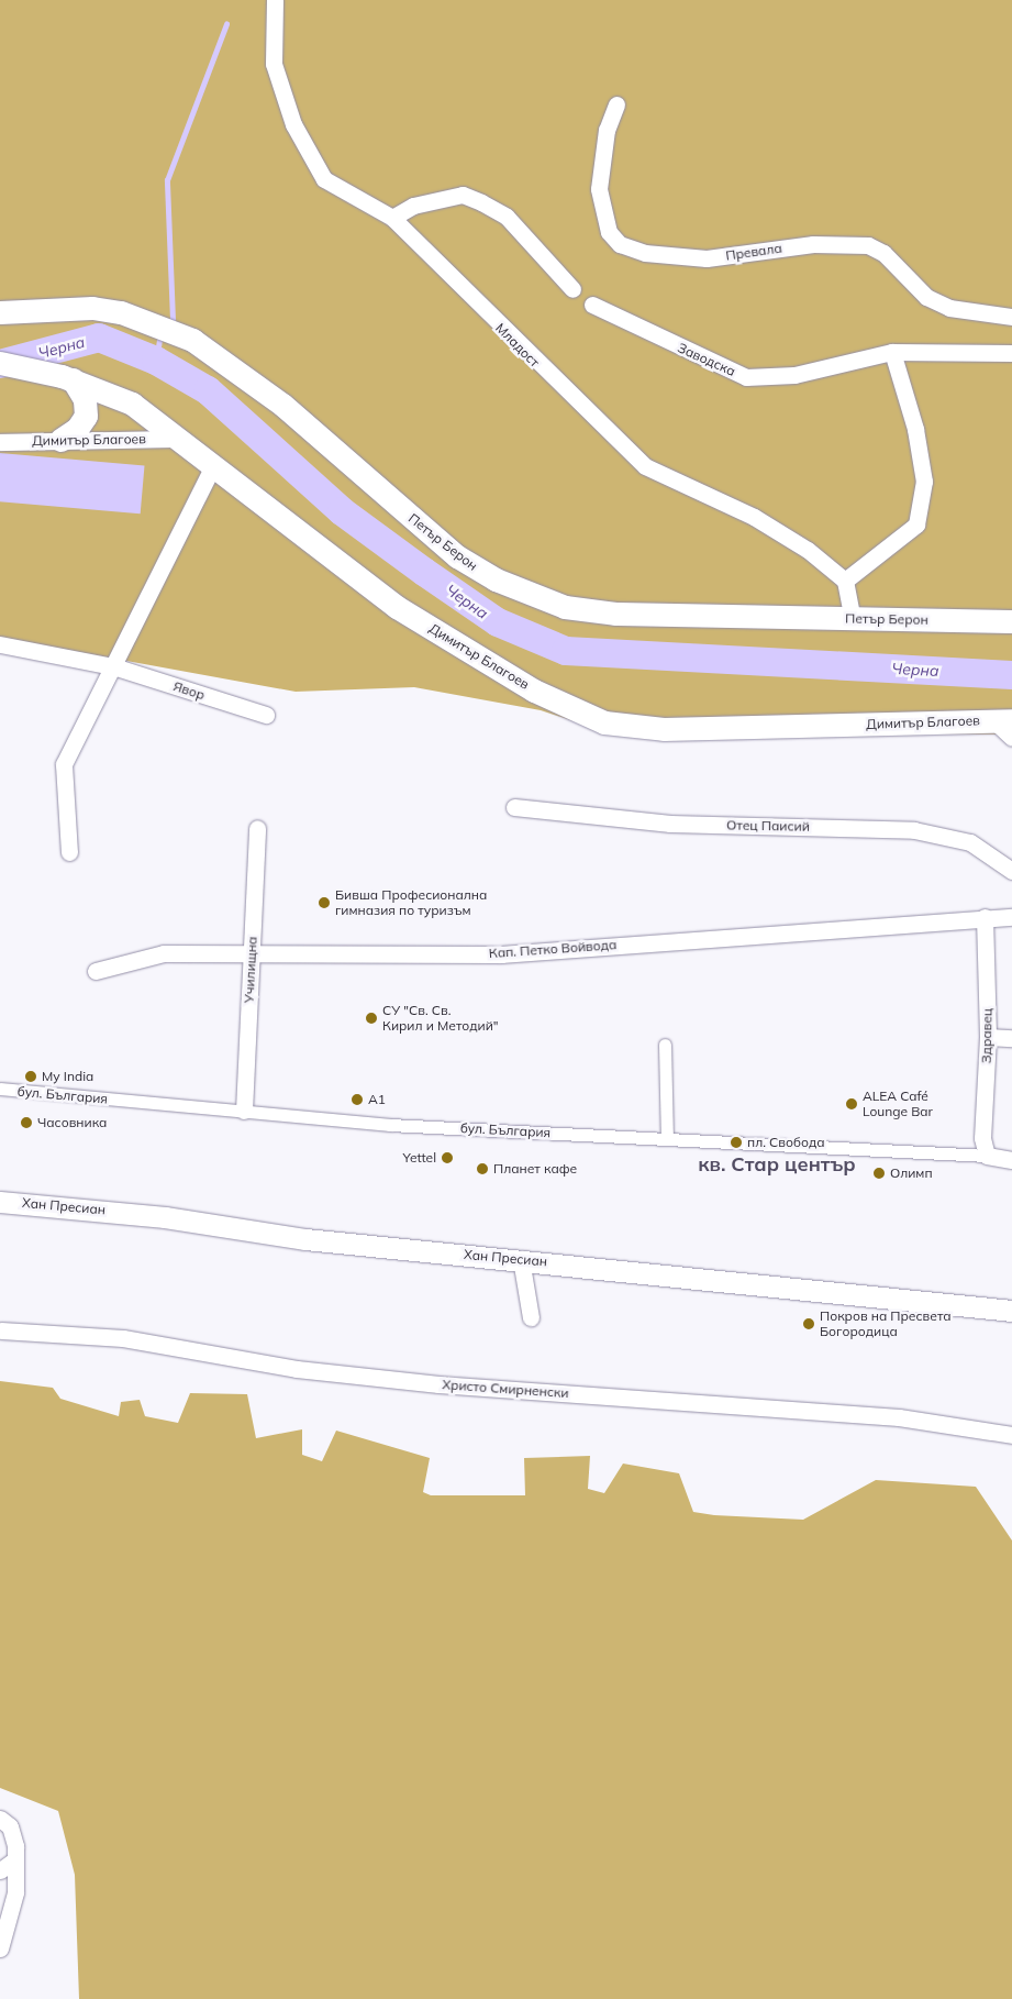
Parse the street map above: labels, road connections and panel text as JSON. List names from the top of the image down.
{
  "streets": {
    "main road": ["Димитър Благоев", "Петър Берон"],
    "street": [
      "Превала",
      "Младост",
      "Заводска",
      "Явор",
      "Отец Паисий",
      "Кап. Петко Войвода",
      "Училищна",
      "Здравец",
      "бул. България",
      "Хан Пресиан",
      "Христо Смирненски"
    ]
  },
  "crossings": [
    ["Кап. Петко Войвода", "Училищна"],
    ["Кап. Петко Войвода", "Здравец"],
    ["Училищна", "бул. България"],
    ["Здравец", "бул. България"]
  ],
  "districts": ["кв. Стар център"],
  "water": ["Черна"],
  "places": [
    "Бивша Професионална гимназия по туризъм",
    "СУ \"Св. Св. Кирил и Методий\"",
    "My India",
    "A1",
    "ALEA Café Lounge Bar",
    "Часовника",
    "пл. Свобода",
    "Yettel",
    "Планет кафе",
    "Олимп",
    "Покров на Пресвета Богородица"
  ]
}
